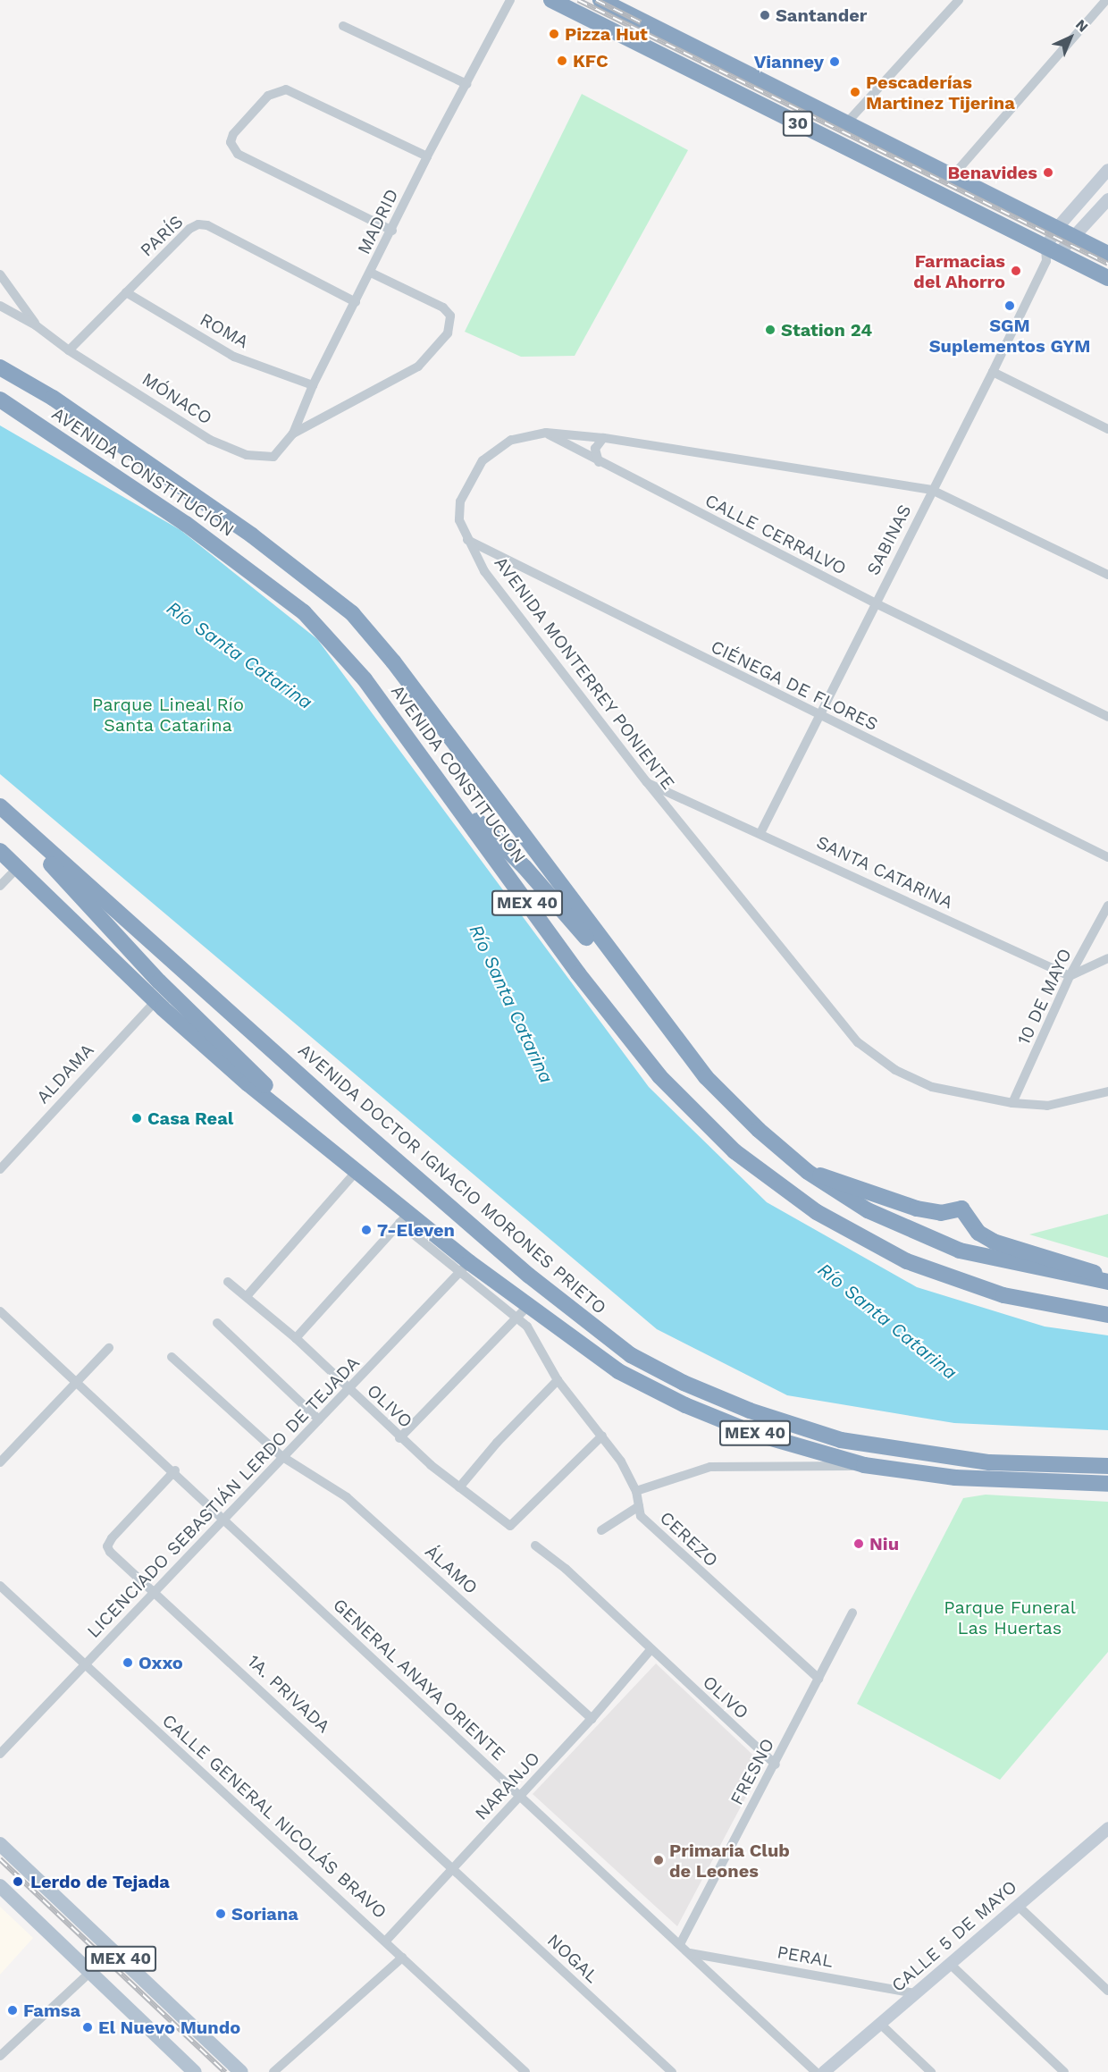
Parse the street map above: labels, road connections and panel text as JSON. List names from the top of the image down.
{
  "streets": {
    "highway": [
      "30",
      "AVENIDA CONSTITUCIÓN",
      "MEX 40",
      "AVENIDA DOCTOR IGNACIO MORONES PRIETO"
    ],
    "street": [
      "MADRID",
      "PARÍS",
      "ROMA",
      "MÓNACO",
      "CALLE CERRALVO",
      "SABINAS",
      "AVENIDA MONTERREY PONIENTE",
      "CIÉNEGA DE FLORES",
      "SANTA CATARINA",
      "10 DE MAYO",
      "ALDAMA",
      "OLIVO",
      "LICENCIADO SEBASTIÁN LERDO DE TEJADA",
      "CEREZO",
      "ÁLAMO",
      "GENERAL ANAYA ORIENTE",
      "1A. PRIVADA",
      "FRESNO",
      "NARANJO",
      "CALLE GENERAL NICOLÁS BRAVO",
      "CALLE 5 DE MAYO",
      "PERAL",
      "NOGAL"
    ]
  },
  "crossings": [
    ["30", "SABINAS"],
    ["MADRID", "PARÍS"],
    ["MADRID", "ROMA"],
    ["MADRID", "MÓNACO"],
    ["PARÍS", "ROMA"],
    ["PARÍS", "MÓNACO"],
    ["CALLE CERRALVO", "SABINAS"],
    ["CALLE CERRALVO", "AVENIDA MONTERREY PONIENTE"],
    ["SABINAS", "AVENIDA MONTERREY PONIENTE"],
    ["SABINAS", "CIÉNEGA DE FLORES"],
    ["SABINAS", "SANTA CATARINA"],
    ["AVENIDA MONTERREY PONIENTE", "CIÉNEGA DE FLORES"],
    ["AVENIDA MONTERREY PONIENTE", "SANTA CATARINA"],
    ["AVENIDA MONTERREY PONIENTE", "10 DE MAYO"],
    ["SANTA CATARINA", "10 DE MAYO"],
    ["MEX 40", "ALDAMA"],
    ["MEX 40", "LICENCIADO SEBASTIÁN LERDO DE TEJADA"],
    ["MEX 40", "CEREZO"],
    ["OLIVO", "LICENCIADO SEBASTIÁN LERDO DE TEJADA"],
    ["OLIVO", "CEREZO"],
    ["OLIVO", "FRESNO"],
    ["OLIVO", "NARANJO"],
    ["LICENCIADO SEBASTIÁN LERDO DE TEJADA", "ÁLAMO"],
    ["LICENCIADO SEBASTIÁN LERDO DE TEJADA", "GENERAL ANAYA ORIENTE"],
    ["LICENCIADO SEBASTIÁN LERDO DE TEJADA", "1A. PRIVADA"],
    ["LICENCIADO SEBASTIÁN LERDO DE TEJADA", "CALLE GENERAL NICOLÁS BRAVO"],
    ["CEREZO", "FRESNO"],
    ["ÁLAMO", "NARANJO"],
    ["GENERAL ANAYA ORIENTE", "1A. PRIVADA"],
    ["GENERAL ANAYA ORIENTE", "FRESNO"],
    ["GENERAL ANAYA ORIENTE", "NARANJO"],
    ["GENERAL ANAYA ORIENTE", "PERAL"],
    ["1A. PRIVADA", "NARANJO"],
    ["1A. PRIVADA", "NOGAL"],
    ["NARANJO", "CALLE GENERAL NICOLÁS BRAVO"],
    ["NARANJO", "NOGAL"],
    ["CALLE 5 DE MAYO", "PERAL"]
  ],
  "water": ["Río Santa Catarina"],
  "parks": ["Parque Lineal Río Santa Catarina", "Parque Funeral Las Huertas"],
  "places": [
    "Santander",
    "Pizza Hut",
    "KFC",
    "Vianney",
    "Pescaderías Martinez Tijerina",
    "Benavides",
    "Farmacias del Ahorro",
    "SGM Suplementos GYM",
    "Station 24",
    "Casa Real",
    "7-Eleven",
    "Niu",
    "Oxxo",
    "Primaria Club de Leones",
    "Lerdo de Tejada",
    "Soriana",
    "Famsa",
    "El Nuevo Mundo"
  ],
  "north": "top right"
}
